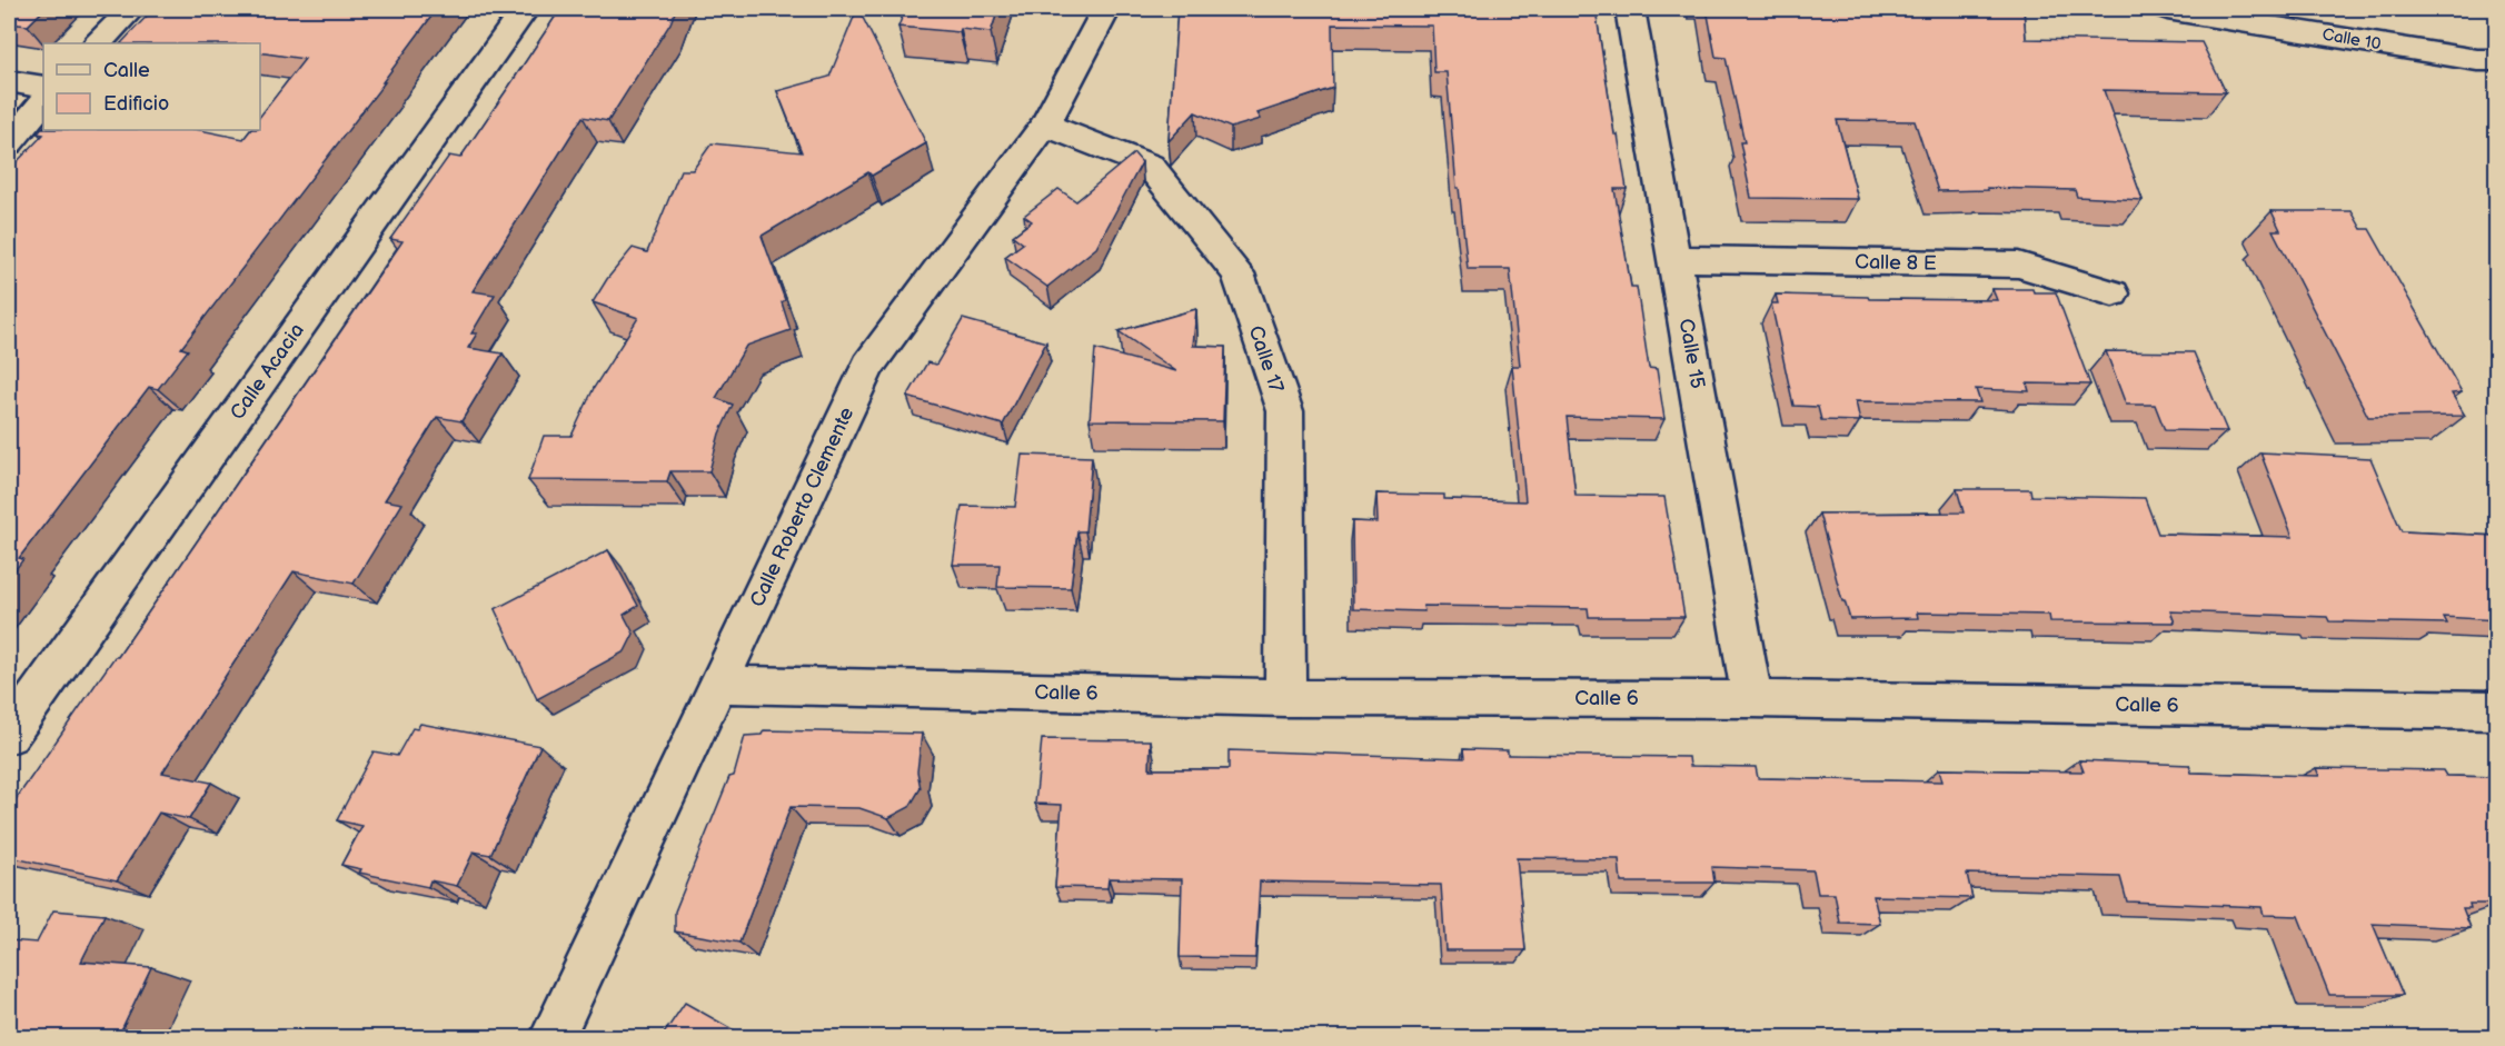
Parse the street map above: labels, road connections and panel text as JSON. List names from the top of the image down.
{
  "streets": {
    "street": [
      "Calle 10",
      "Calle 8 E",
      "Calle 15",
      "Calle 17",
      "Calle Acacia",
      "Calle Roberto Clemente",
      "Calle 6"
    ]
  },
  "crossings": [
    ["Calle 8 E", "Calle 15"],
    ["Calle 15", "Calle 6"],
    ["Calle 17", "Calle Roberto Clemente"],
    ["Calle 17", "Calle 6"],
    ["Calle Roberto Clemente", "Calle 6"]
  ],
  "legend": ["Calle", "Edificio"]
}
